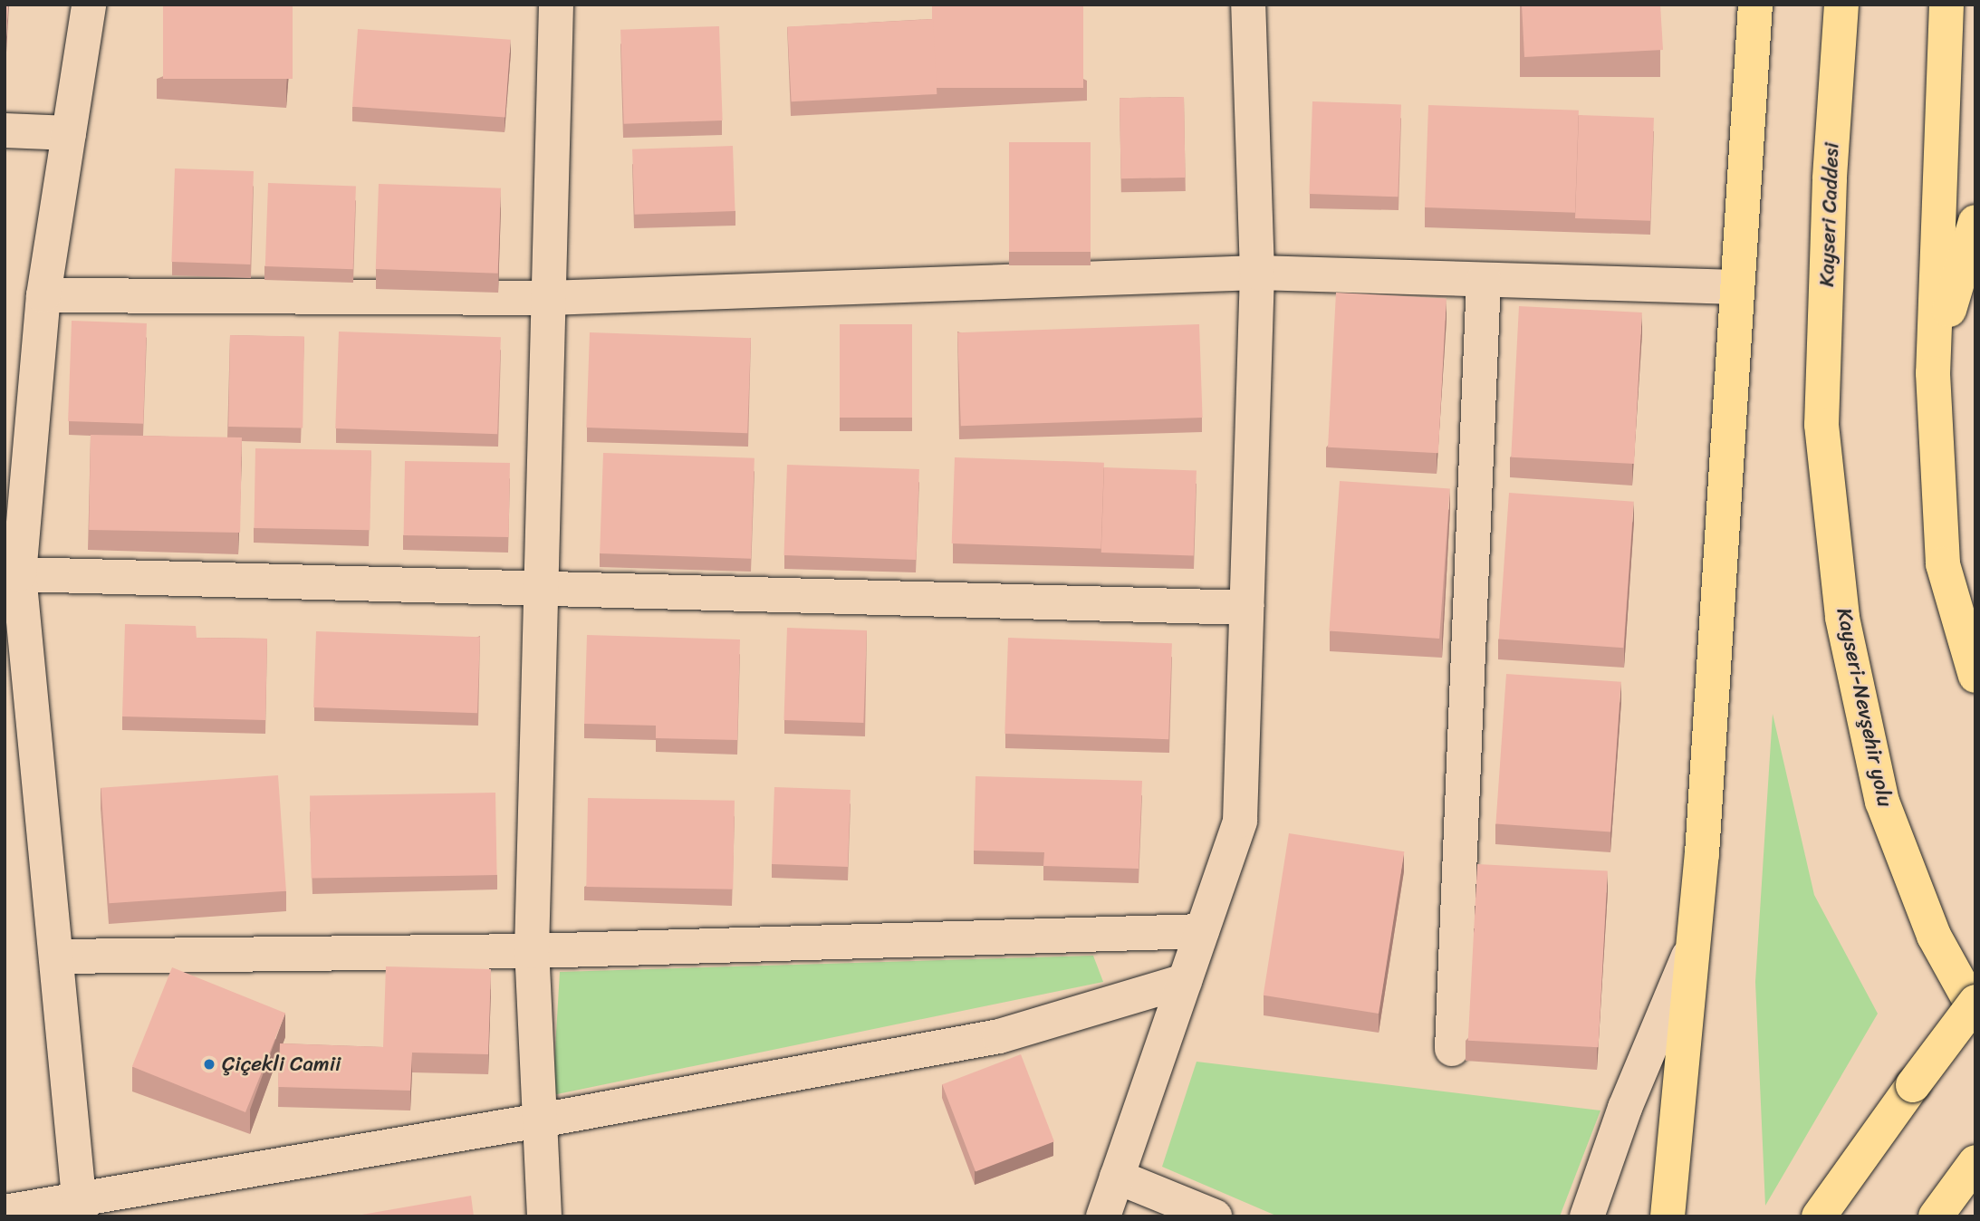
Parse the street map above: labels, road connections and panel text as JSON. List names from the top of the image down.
{
  "streets": {
    "highway": ["Kayseri Caddesi", "Kayseri-Nevşehir yolu"]
  },
  "crossings": [
    ["Kayseri Caddesi", "Kayseri-Nevşehir yolu"]
  ],
  "places": ["Çiçekli Camii"]
}
